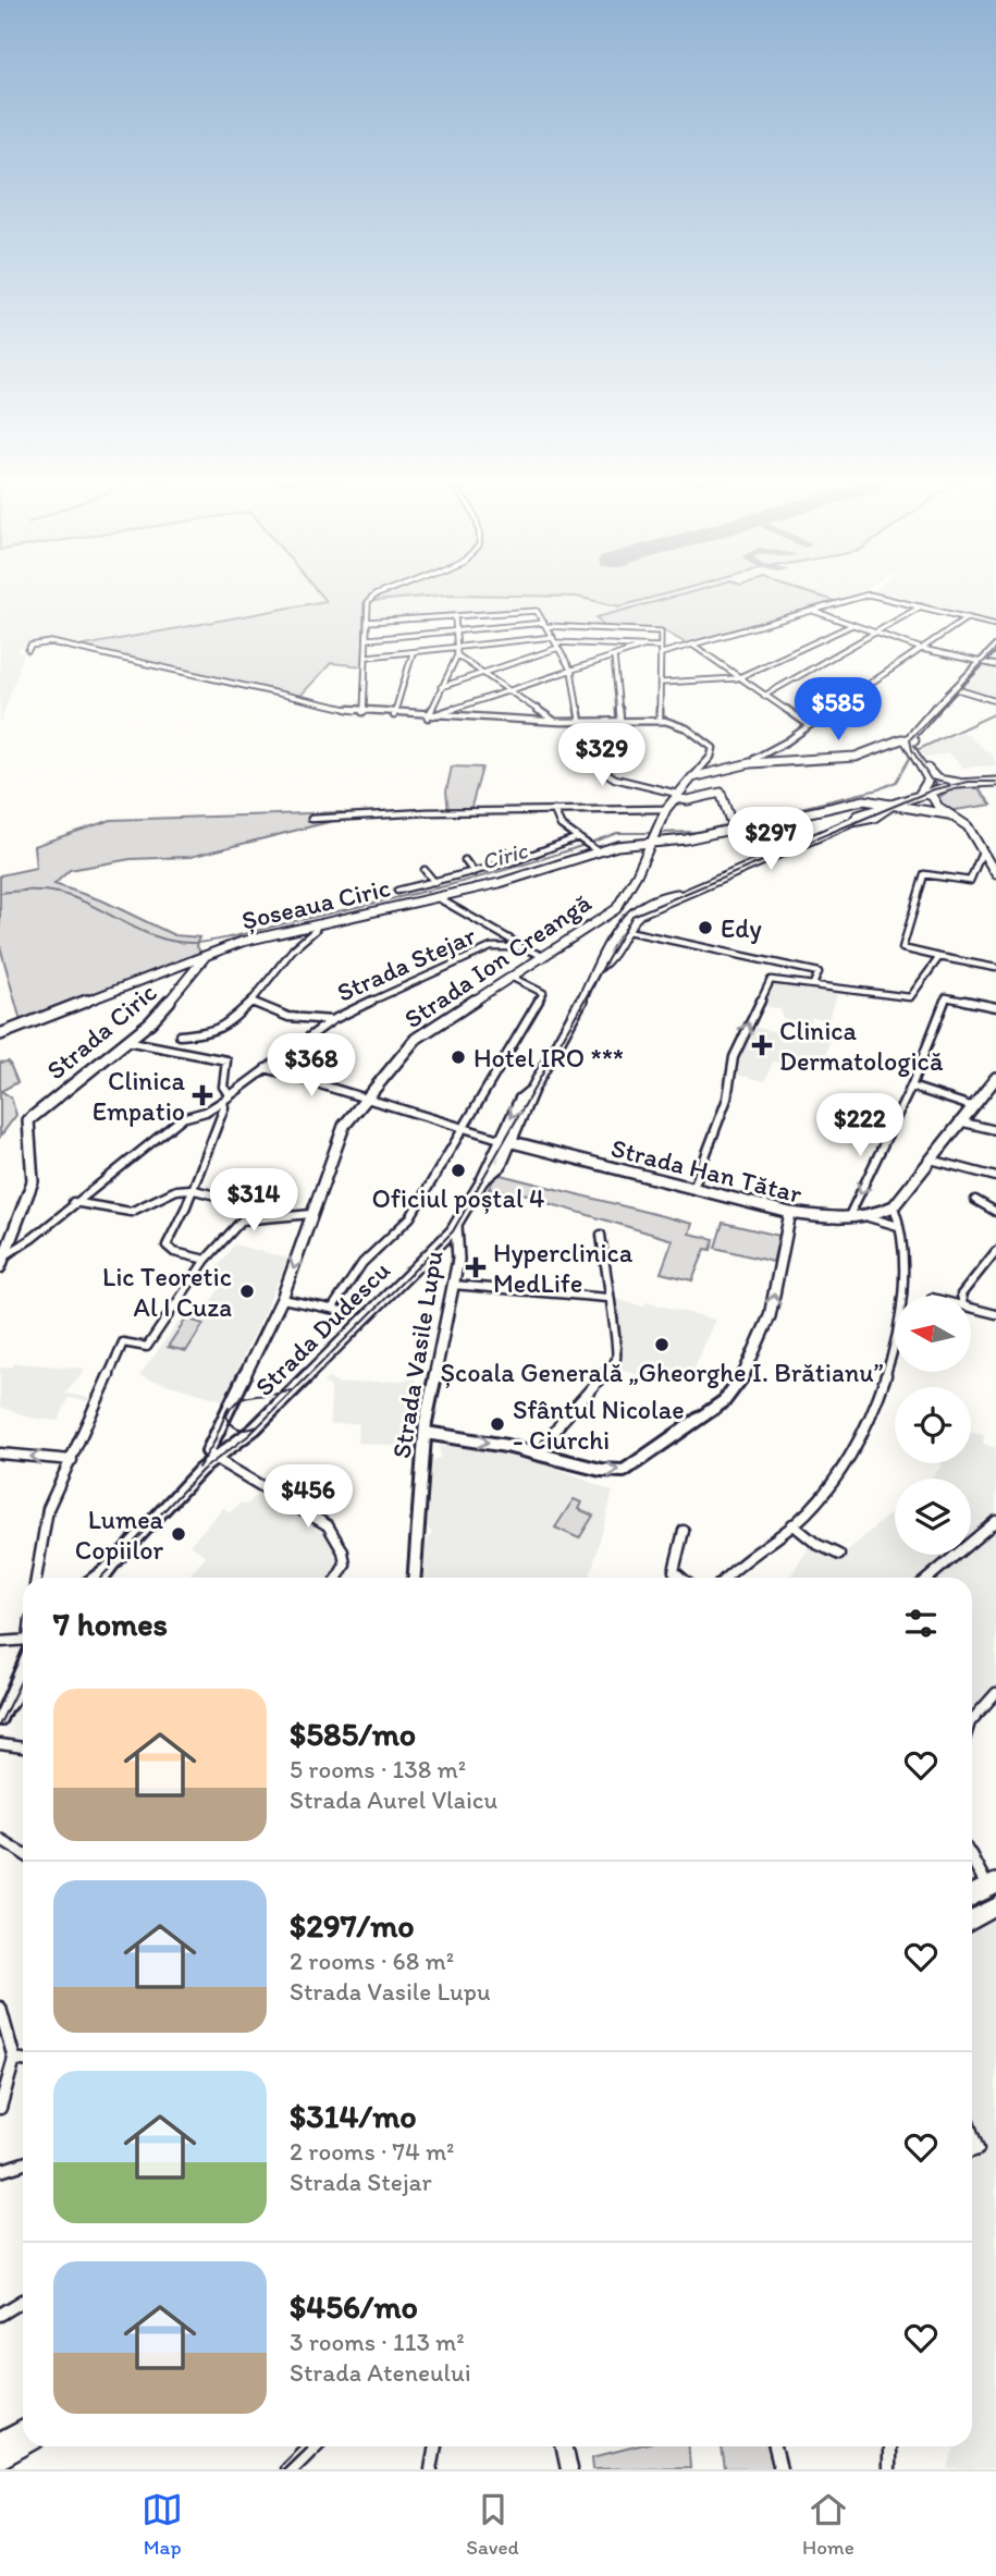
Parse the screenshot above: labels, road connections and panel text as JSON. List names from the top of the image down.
{
  "streets": {
    "street": [
      "Șoseaua Ciric",
      "Strada Ion Creangă",
      "Strada Stejar",
      "Strada Ciric",
      "Strada Han Tătar",
      "Strada Dudescu",
      "Strada Vasile Lupu"
    ]
  },
  "crossings": [
    ["Șoseaua Ciric", "Strada Ion Creangă"],
    ["Șoseaua Ciric", "Strada Ciric"],
    ["Șoseaua Ciric", "Strada Vasile Lupu"],
    ["Strada Ion Creangă", "Strada Stejar"],
    ["Strada Ion Creangă", "Strada Dudescu"],
    ["Strada Stejar", "Strada Ciric"],
    ["Strada Han Tătar", "Strada Vasile Lupu"],
    ["Strada Dudescu", "Strada Vasile Lupu"]
  ],
  "water": ["Ciric"],
  "places": {
    "other": [
      "Edy",
      "Hotel IRO ***",
      "Oficiul poștal 4",
      "Lic Teoretic Al I Cuza",
      "Școala Generală „Gheorghe I. Brătianu”",
      "Sfântul Nicolae - Ciurchi",
      "Lumea Copiilor"
    ],
    "health": ["Clinica Dermatologică", "Clinica Empatio", "Hyperclinica MedLife"]
  },
  "north": "left",
  "page": {
    "price": [
      "$585",
      "$329",
      "$297",
      "$368",
      "$222",
      "$314",
      "$456"
    ],
    "heading": "7 homes",
    "list": [
      {
        "name": "$585/mo",
        "note": "5 rooms · 138 m² · Strada Aurel Vlaicu"
      },
      {
        "name": "$297/mo",
        "note": "2 rooms · 68 m² · Strada Vasile Lupu"
      },
      {
        "name": "$314/mo",
        "note": "2 rooms · 74 m² · Strada Stejar"
      },
      {
        "name": "$456/mo",
        "note": "3 rooms · 113 m² · Strada Ateneului"
      }
    ],
    "tabs": ["Map", "Saved", "Home"]
  }
}
